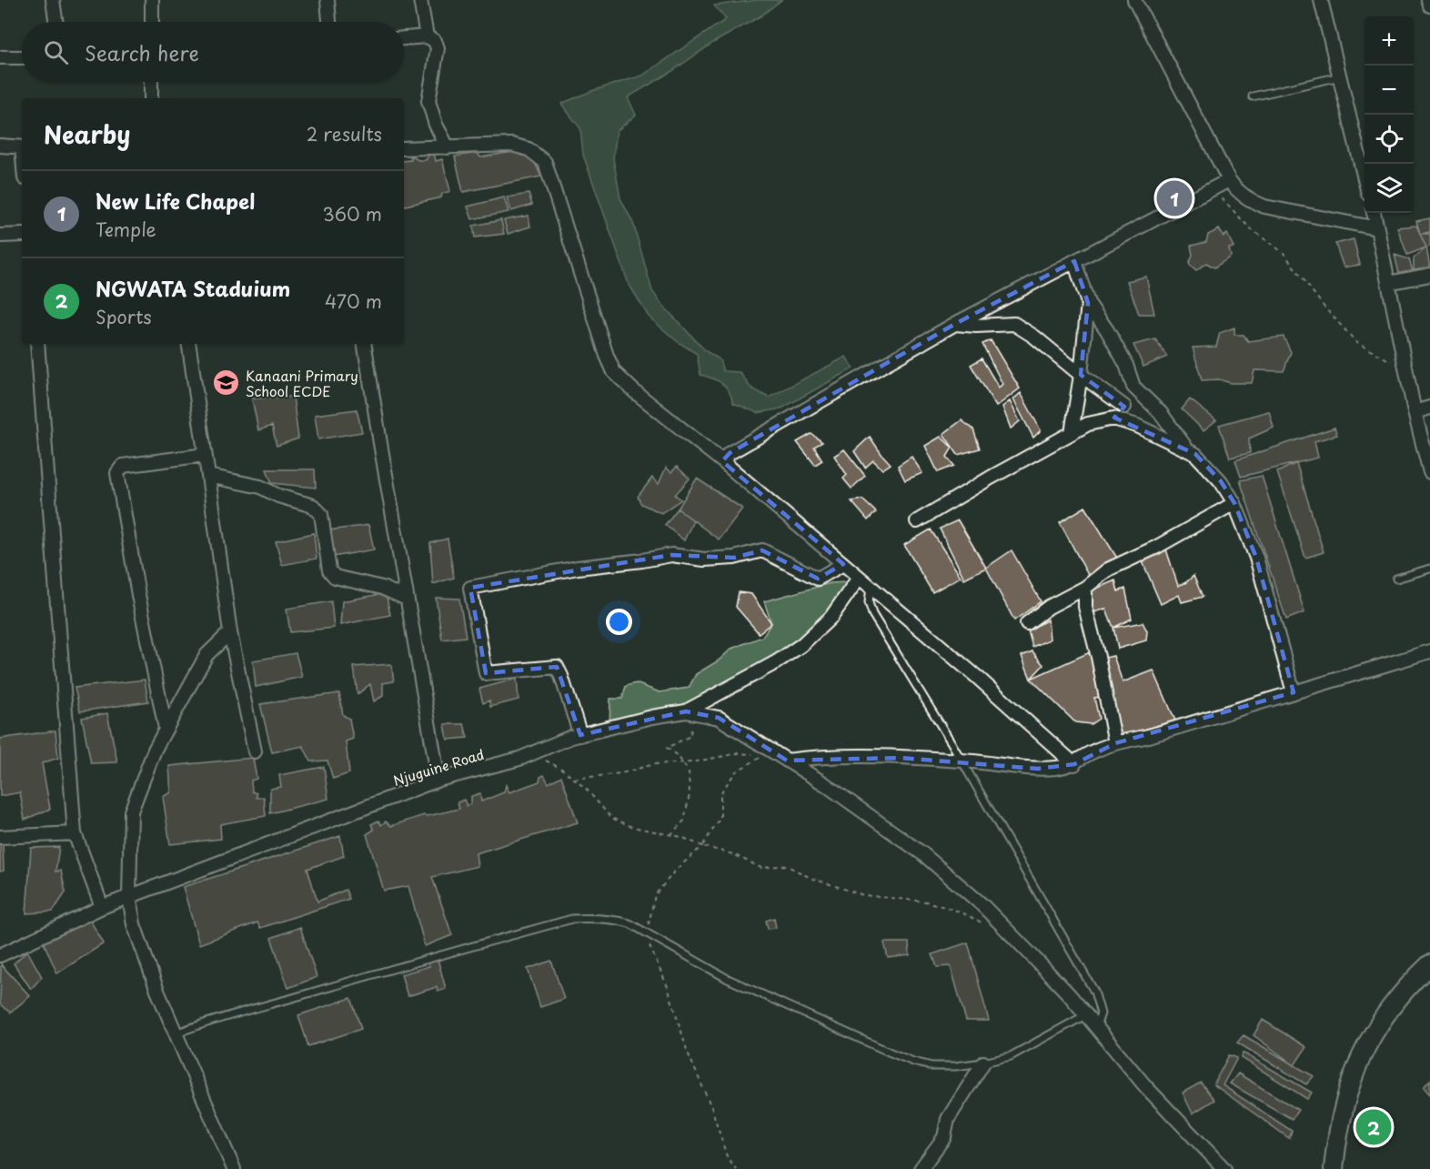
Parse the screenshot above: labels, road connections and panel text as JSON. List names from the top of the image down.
{
  "streets": {
    "street": ["Njuguine Road"]
  },
  "places": {
    "school or university": ["Kanaani Primary School ECDE"]
  },
  "page": {
    "map_buttons": ["+", "−"],
    "search": "Search here",
    "heading": ["Nearby", "2 results"],
    "list": [
      {
        "mark": "1",
        "name": "New Life Chapel",
        "note": "Temple",
        "value": "360 m"
      },
      {
        "mark": "2",
        "name": "NGWATA Staduium",
        "note": "Sports",
        "value": "470 m"
      }
    ],
    "pins": ["1", "2"]
  }
}
